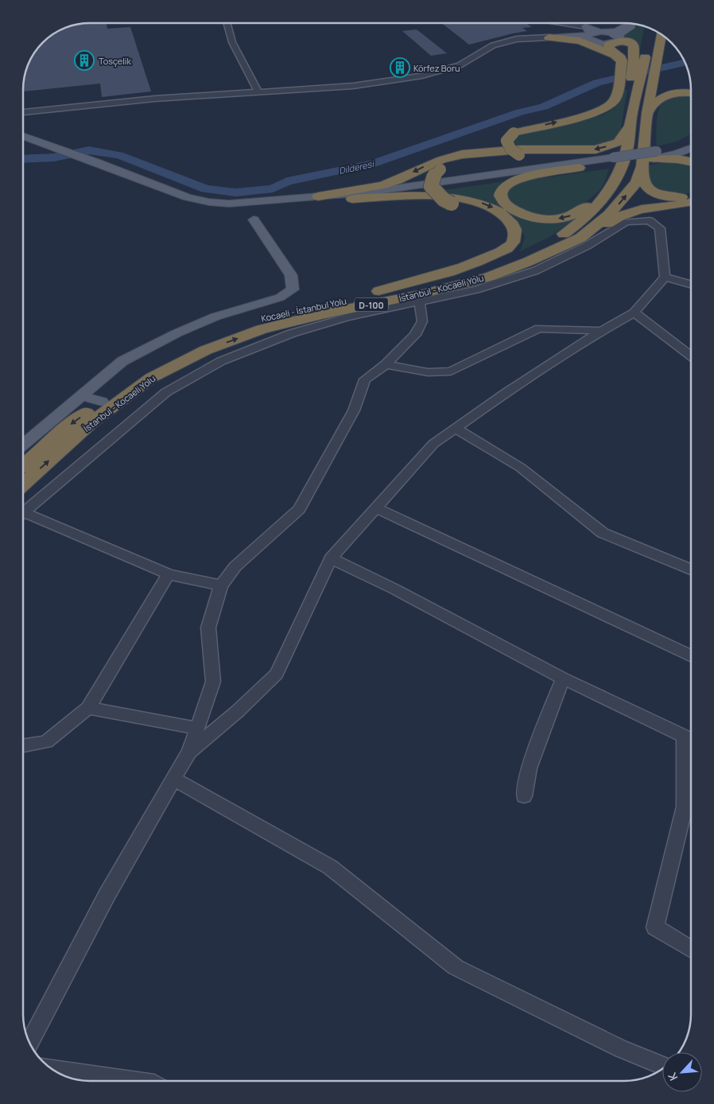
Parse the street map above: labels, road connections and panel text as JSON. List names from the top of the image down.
{
  "streets": {
    "highway": ["İstanbul - Kocaeli Yolu", "D-100", "Kocaeli - İstanbul Yolu"]
  },
  "water": ["Dilderesi"],
  "places": {
    "building": ["Tosçelik", "Körfez Boru"]
  },
  "north": "bottom left"
}
